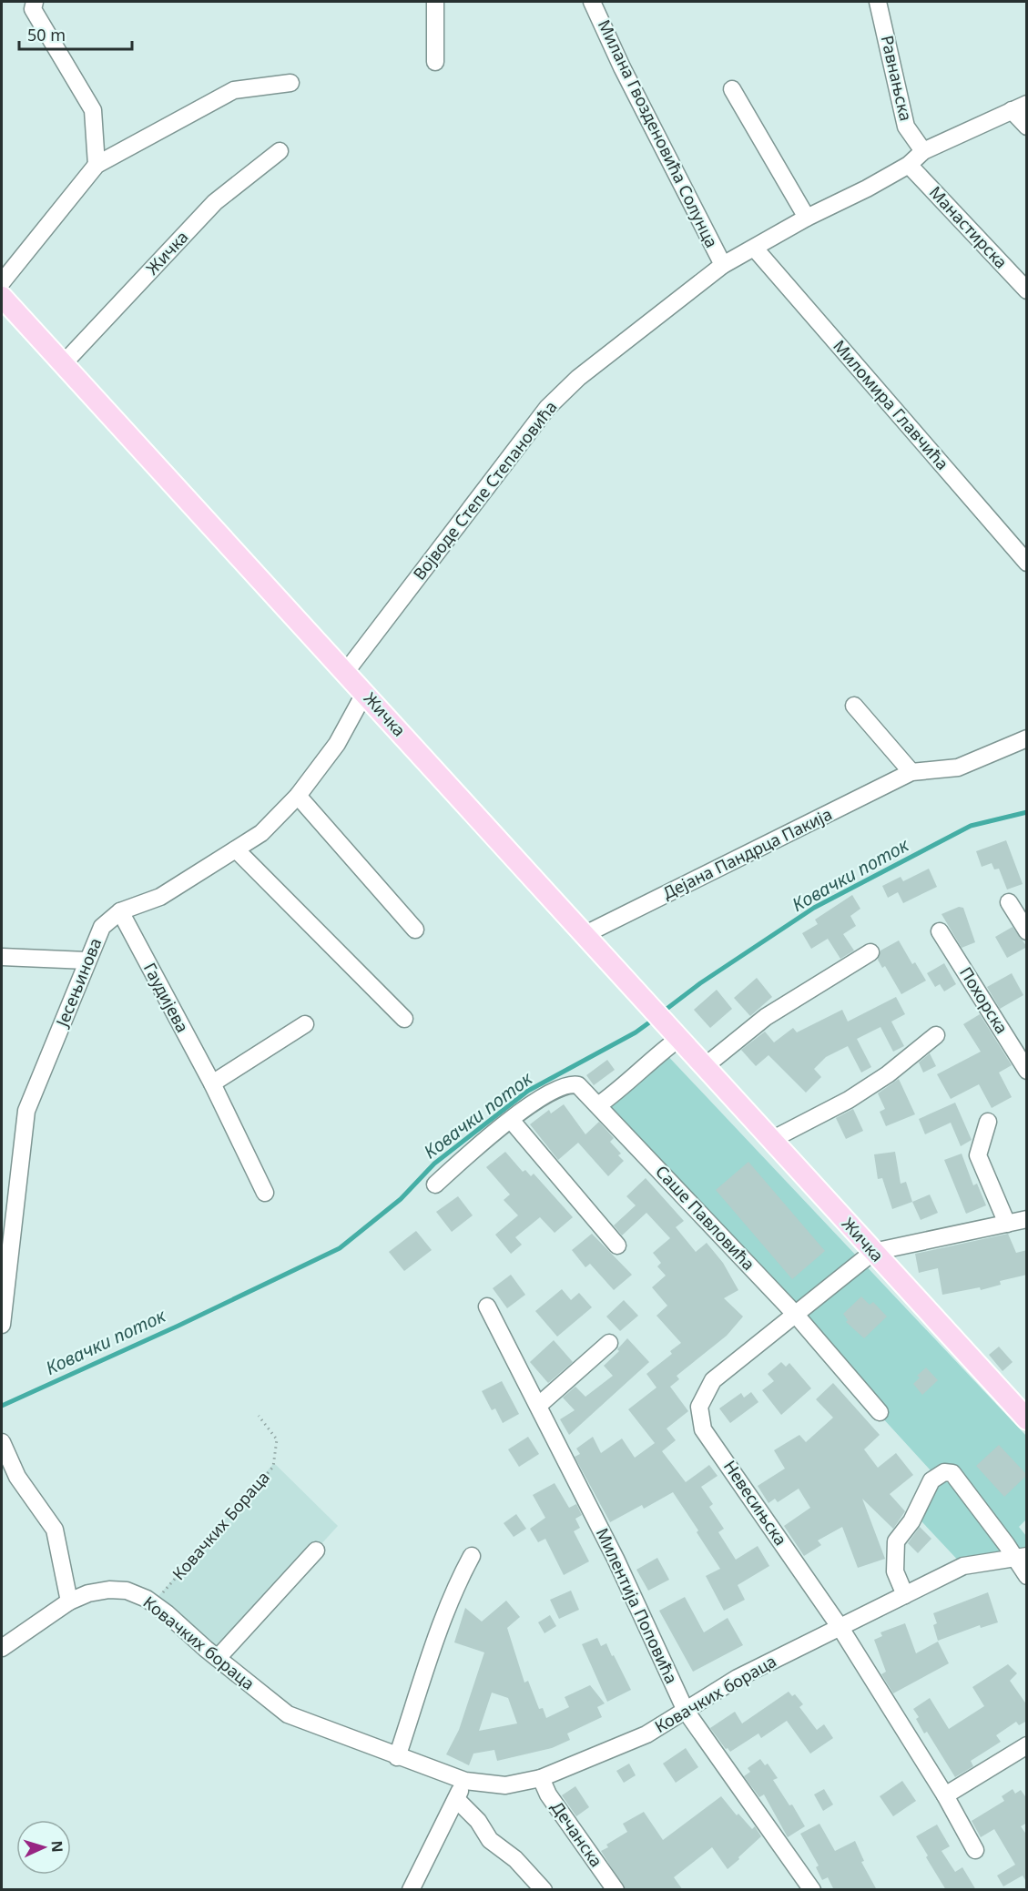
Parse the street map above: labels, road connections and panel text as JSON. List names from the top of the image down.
{
  "streets": {
    "main road": ["Жичка"],
    "street": [
      "Равнањска",
      "Милана Гвозденовића Солунца",
      "Манастирска",
      "Миломира Главчића",
      "Војводе Степе Степановића",
      "Дејана Пандрца Пакија",
      "Јесењинова",
      "Гаудијева",
      "Похорска",
      "Саше Павловића",
      "Невесињска",
      "Ковачких Бораца",
      "Милентија Поповића",
      "Ковачких бораца",
      "Дечанска"
    ]
  },
  "crossings": [
    ["Равнањска", "Војводе Степе Степановића"],
    ["Милана Гвозденовића Солунца", "Војводе Степе Степановића"],
    ["Манастирска", "Војводе Степе Степановића"],
    ["Жичка", "Војводе Степе Степановића"],
    ["Жичка", "Дејана Пандрца Пакија"],
    ["Жичка", "Јесењинова"],
    ["Жичка", "Невесињска"],
    ["Миломира Главчића", "Војводе Степе Степановића"],
    ["Јесењинова", "Гаудијева"],
    ["Саше Павловића", "Невесињска"],
    ["Невесињска", "Ковачких бораца"],
    ["Ковачких Бораца", "Ковачких бораца"],
    ["Милентија Поповића", "Ковачких бораца"],
    ["Ковачких бораца", "Дечанска"]
  ],
  "water": ["Ковачки поток"],
  "scale_bar": "50 m",
  "north": "right"
}
